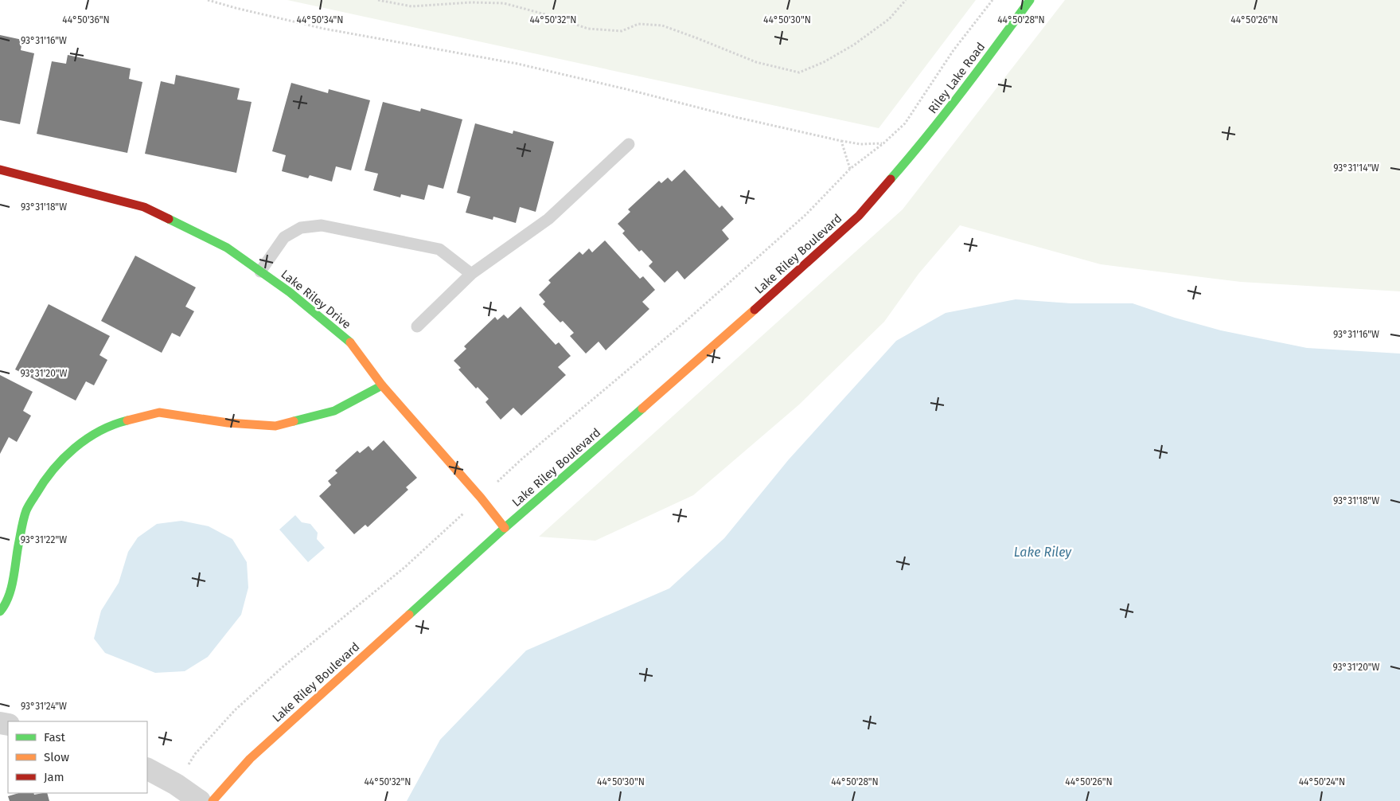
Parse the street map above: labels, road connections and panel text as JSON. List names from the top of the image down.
{
  "streets": {
    "street": ["Riley Lake Road", "Lake Riley Boulevard", "Lake Riley Drive"]
  },
  "crossings": [
    ["Riley Lake Road", "Lake Riley Boulevard"],
    ["Lake Riley Boulevard", "Lake Riley Drive"]
  ],
  "water": ["Lake Riley"],
  "legend": ["Fast", "Slow", "Jam"],
  "coordinates": [
    "44°50'36\"N",
    "44°50'34\"N",
    "44°50'32\"N",
    "44°50'30\"N",
    "44°50'28\"N",
    "44°50'26\"N",
    "93°31'16\"W",
    "93°31'14\"W",
    "93°31'18\"W",
    "93°31'20\"W",
    "93°31'22\"W",
    "93°31'24\"W",
    "44°50'24\"N"
  ]
}
